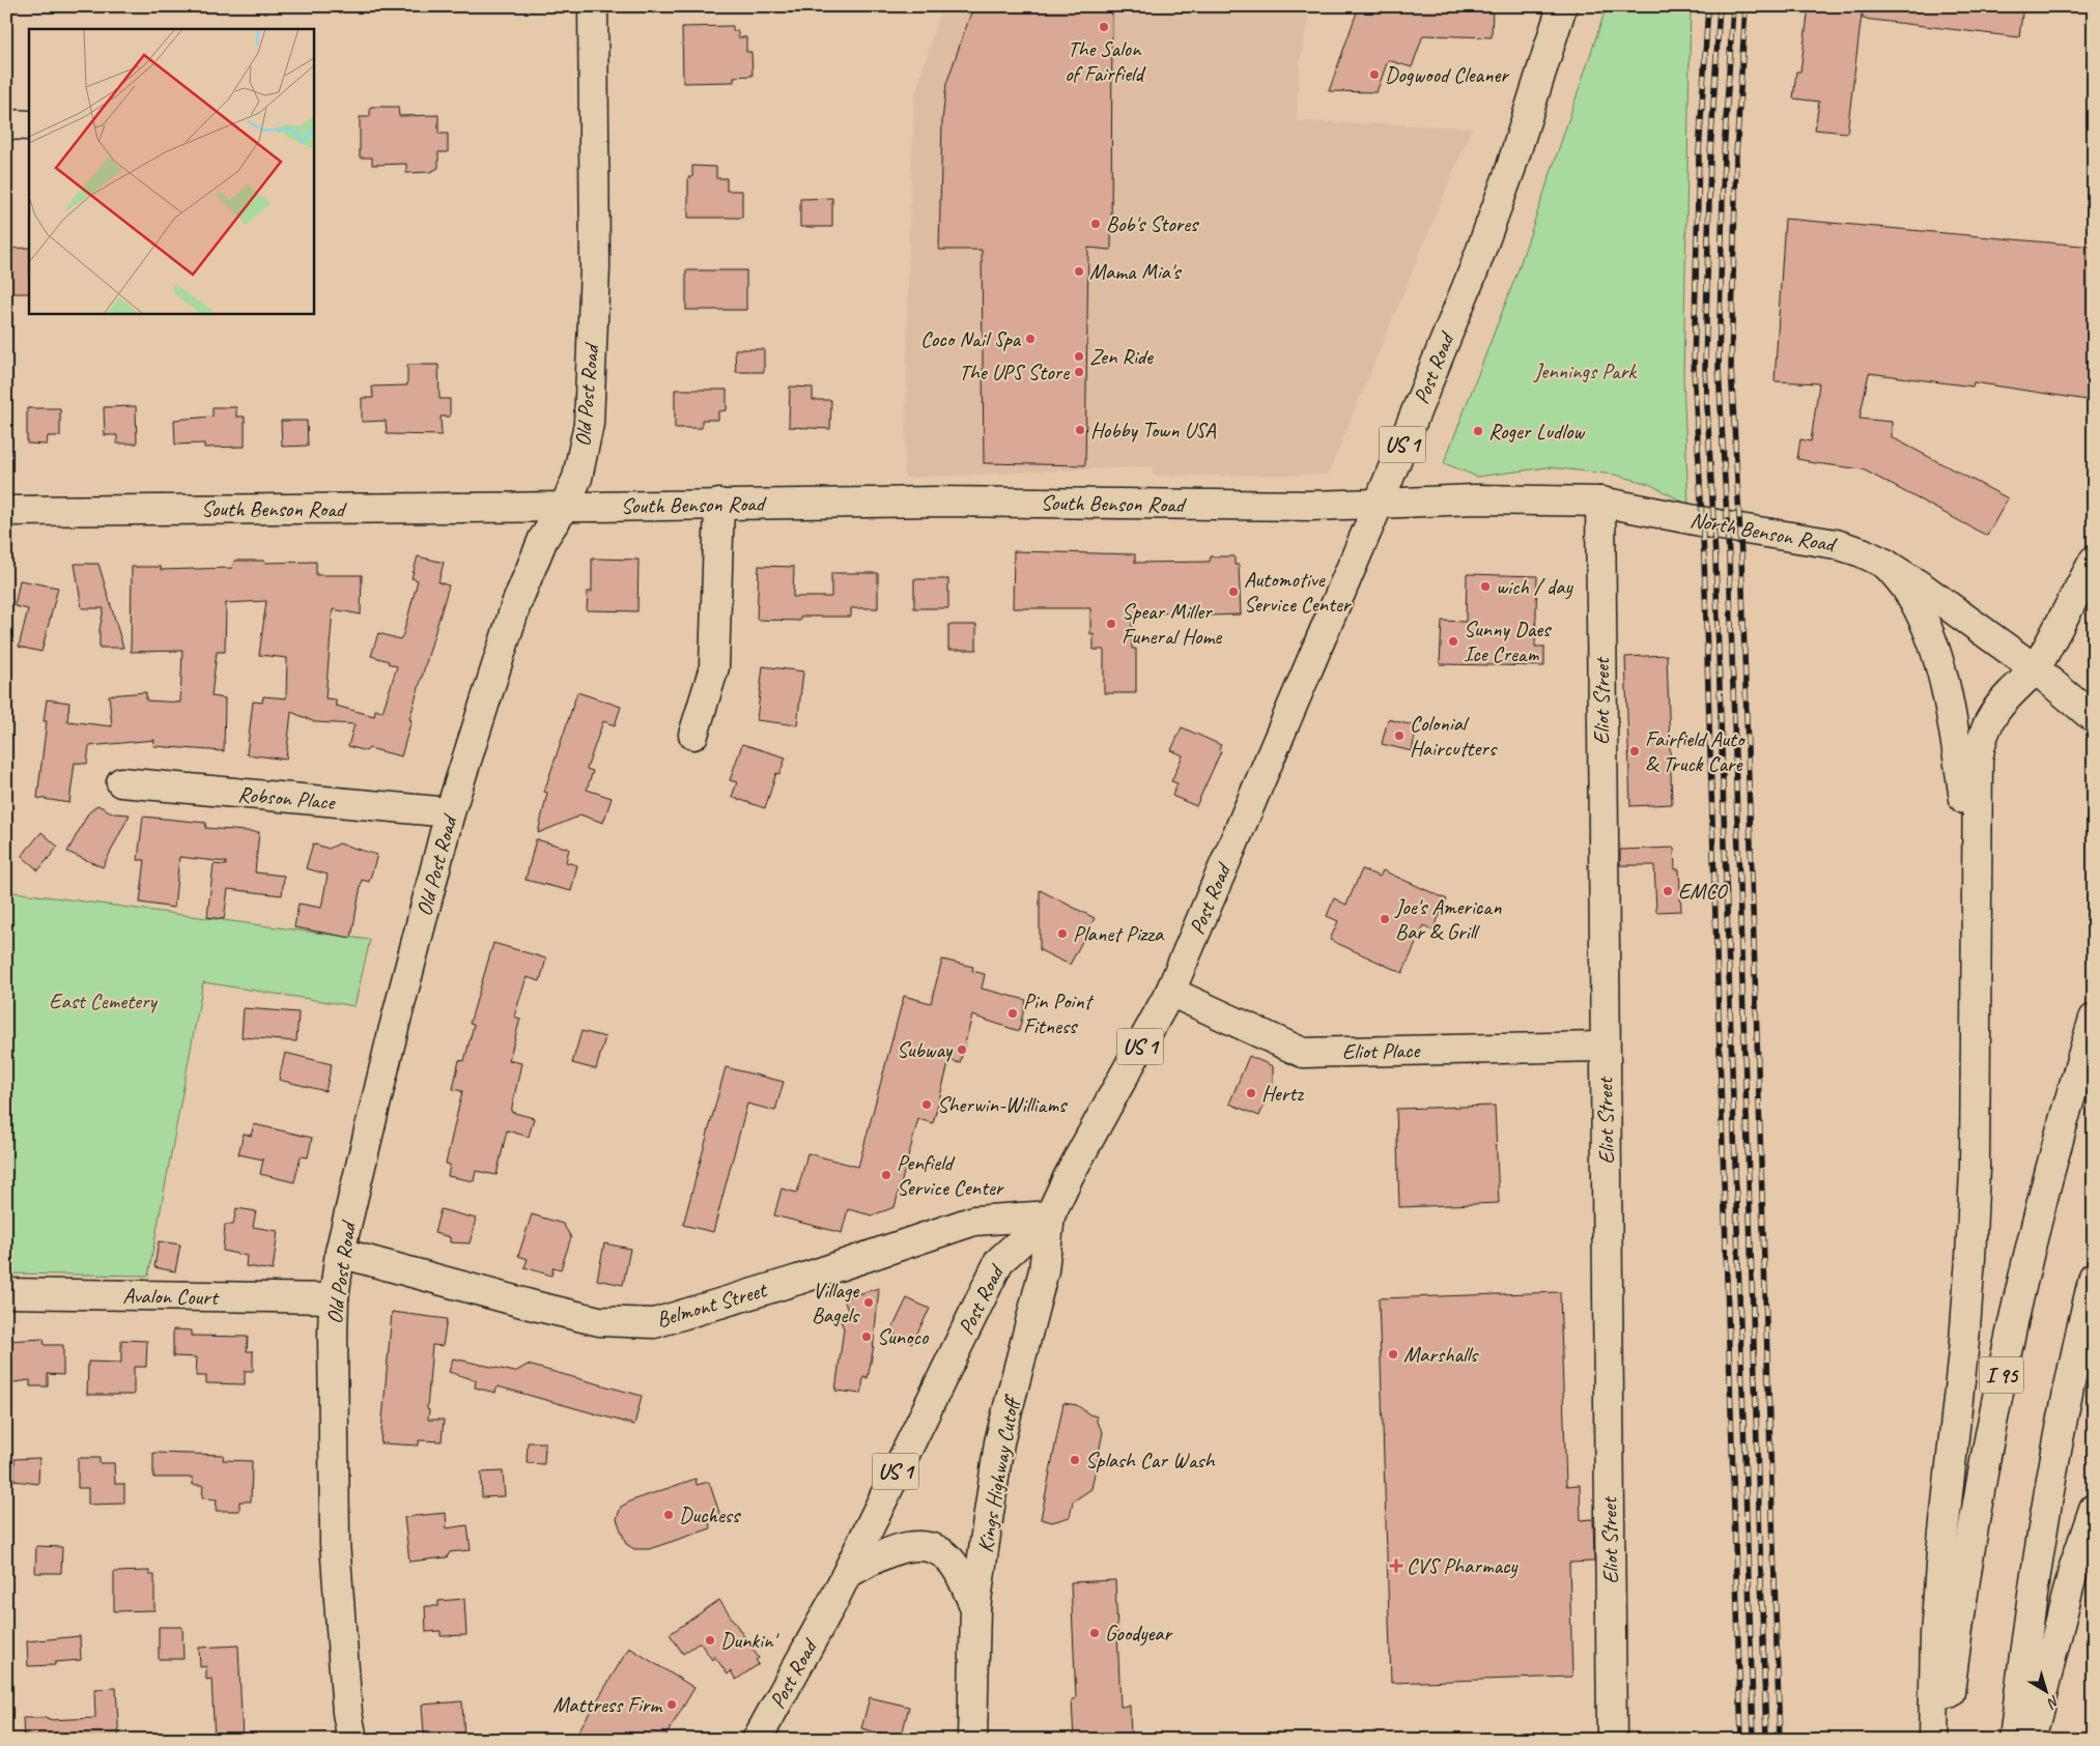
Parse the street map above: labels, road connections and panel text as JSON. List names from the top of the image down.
{
  "streets": {
    "main road": [
      "Post Road",
      "Old Post Road",
      "US 1",
      "South Benson Road",
      "North Benson Road",
      "Eliot Street",
      "Robson Place",
      "Eliot Place",
      "Avalon Court",
      "Belmont Street",
      "I 95",
      "Kings Highway Cutoff"
    ]
  },
  "crossings": [
    ["Post Road", "South Benson Road"],
    ["Post Road", "North Benson Road"],
    ["Post Road", "Eliot Place"],
    ["Post Road", "Belmont Street"],
    ["Post Road", "Kings Highway Cutoff"],
    ["Old Post Road", "South Benson Road"],
    ["Old Post Road", "Robson Place"],
    ["Old Post Road", "Avalon Court"],
    ["Old Post Road", "Belmont Street"],
    ["South Benson Road", "North Benson Road"],
    ["North Benson Road", "Eliot Street"],
    ["Eliot Street", "Eliot Place"],
    ["Belmont Street", "Kings Highway Cutoff"]
  ],
  "parks": ["Jennings Park", "East Cemetery"],
  "places": {
    "other": [
      "The Salon of Fairfield",
      "Dogwood Cleaner",
      "Bob's Stores",
      "Mama Mia's",
      "Coco Nail Spa",
      "Zen Ride",
      "The UPS Store",
      "Hobby Town USA",
      "Roger Ludlow",
      "wich / day",
      "Automotive Service Center",
      "Spear Miller Funeral Home",
      "Sunny Daes Ice Cream",
      "Colonial Haircutters",
      "Fairfield Auto & Truck Care",
      "EMCO",
      "Joe's American Bar & Grill",
      "Planet Pizza",
      "Pin Point Fitness",
      "Subway",
      "Hertz",
      "Sherwin-Williams",
      "Penfield Service Center",
      "Village Bagels",
      "Sunoco",
      "Marshalls",
      "Splash Car Wash",
      "Duchess",
      "Goodyear",
      "Dunkin'",
      "Mattress Firm"
    ],
    "health": ["CVS Pharmacy"]
  },
  "north": "bottom right"
}
